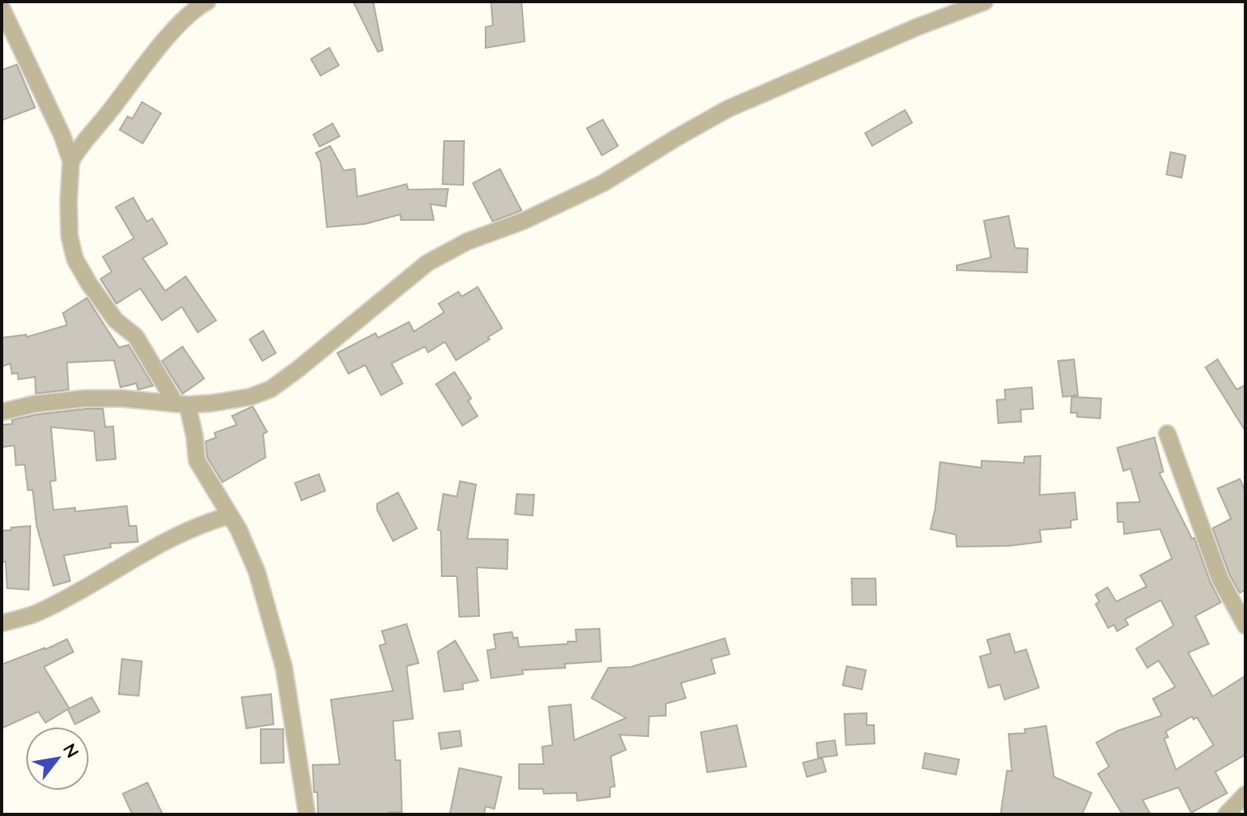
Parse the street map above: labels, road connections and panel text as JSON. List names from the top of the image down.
{
  "north": "top right"
}
